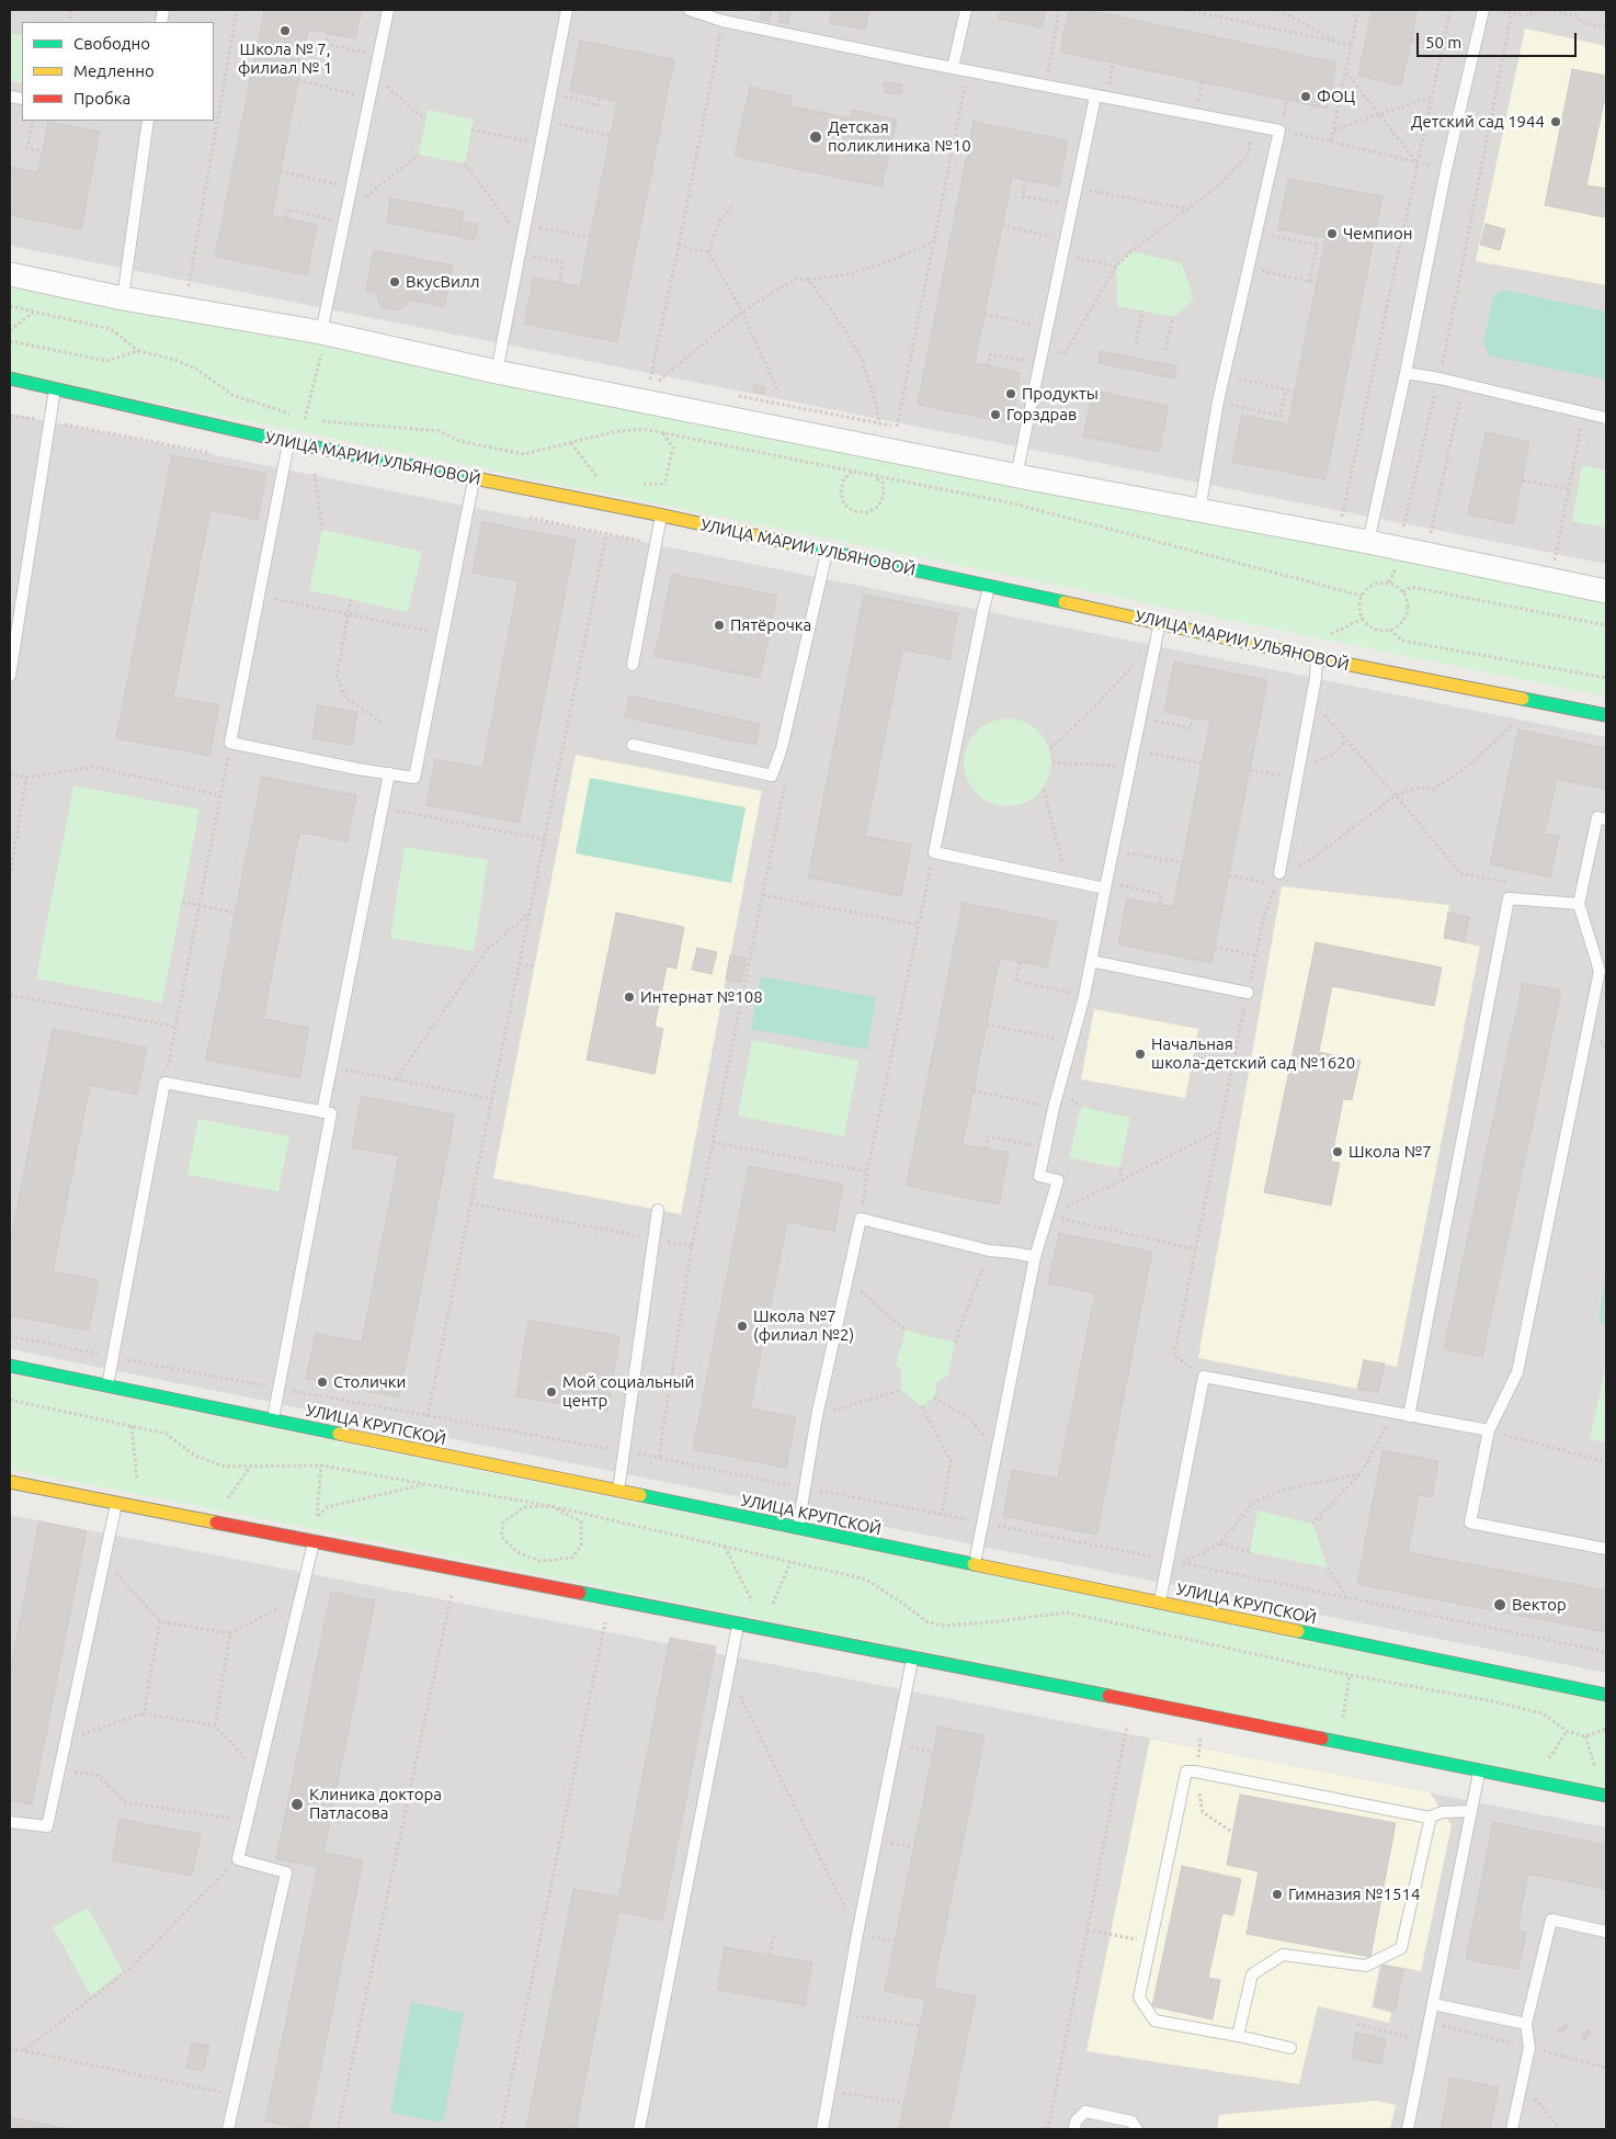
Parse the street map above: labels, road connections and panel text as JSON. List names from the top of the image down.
{
  "streets": {
    "street": ["УЛИЦА МАРИИ УЛЬЯНОВОЙ", "УЛИЦА КРУПСКОЙ"]
  },
  "places": [
    "Школа № 7, филиал № 1",
    "ФОЦ",
    "Детский сад 1944",
    "Детская поликлиника №10",
    "Чемпион",
    "ВкусВилл",
    "Продукты",
    "Горздрав",
    "Пятёрочка",
    "Интернат №108",
    "Начальная школа-детский сад №1620",
    "Школа №7",
    "Школа №7 (филиал №2)",
    "Столички",
    "Мой социальный центр",
    "Вектор",
    "Клиника доктора Патласова",
    "Гимназия №1514"
  ],
  "legend": ["Свободно", "Медленно", "Пробка"],
  "scale_bar": "50 m"
}
